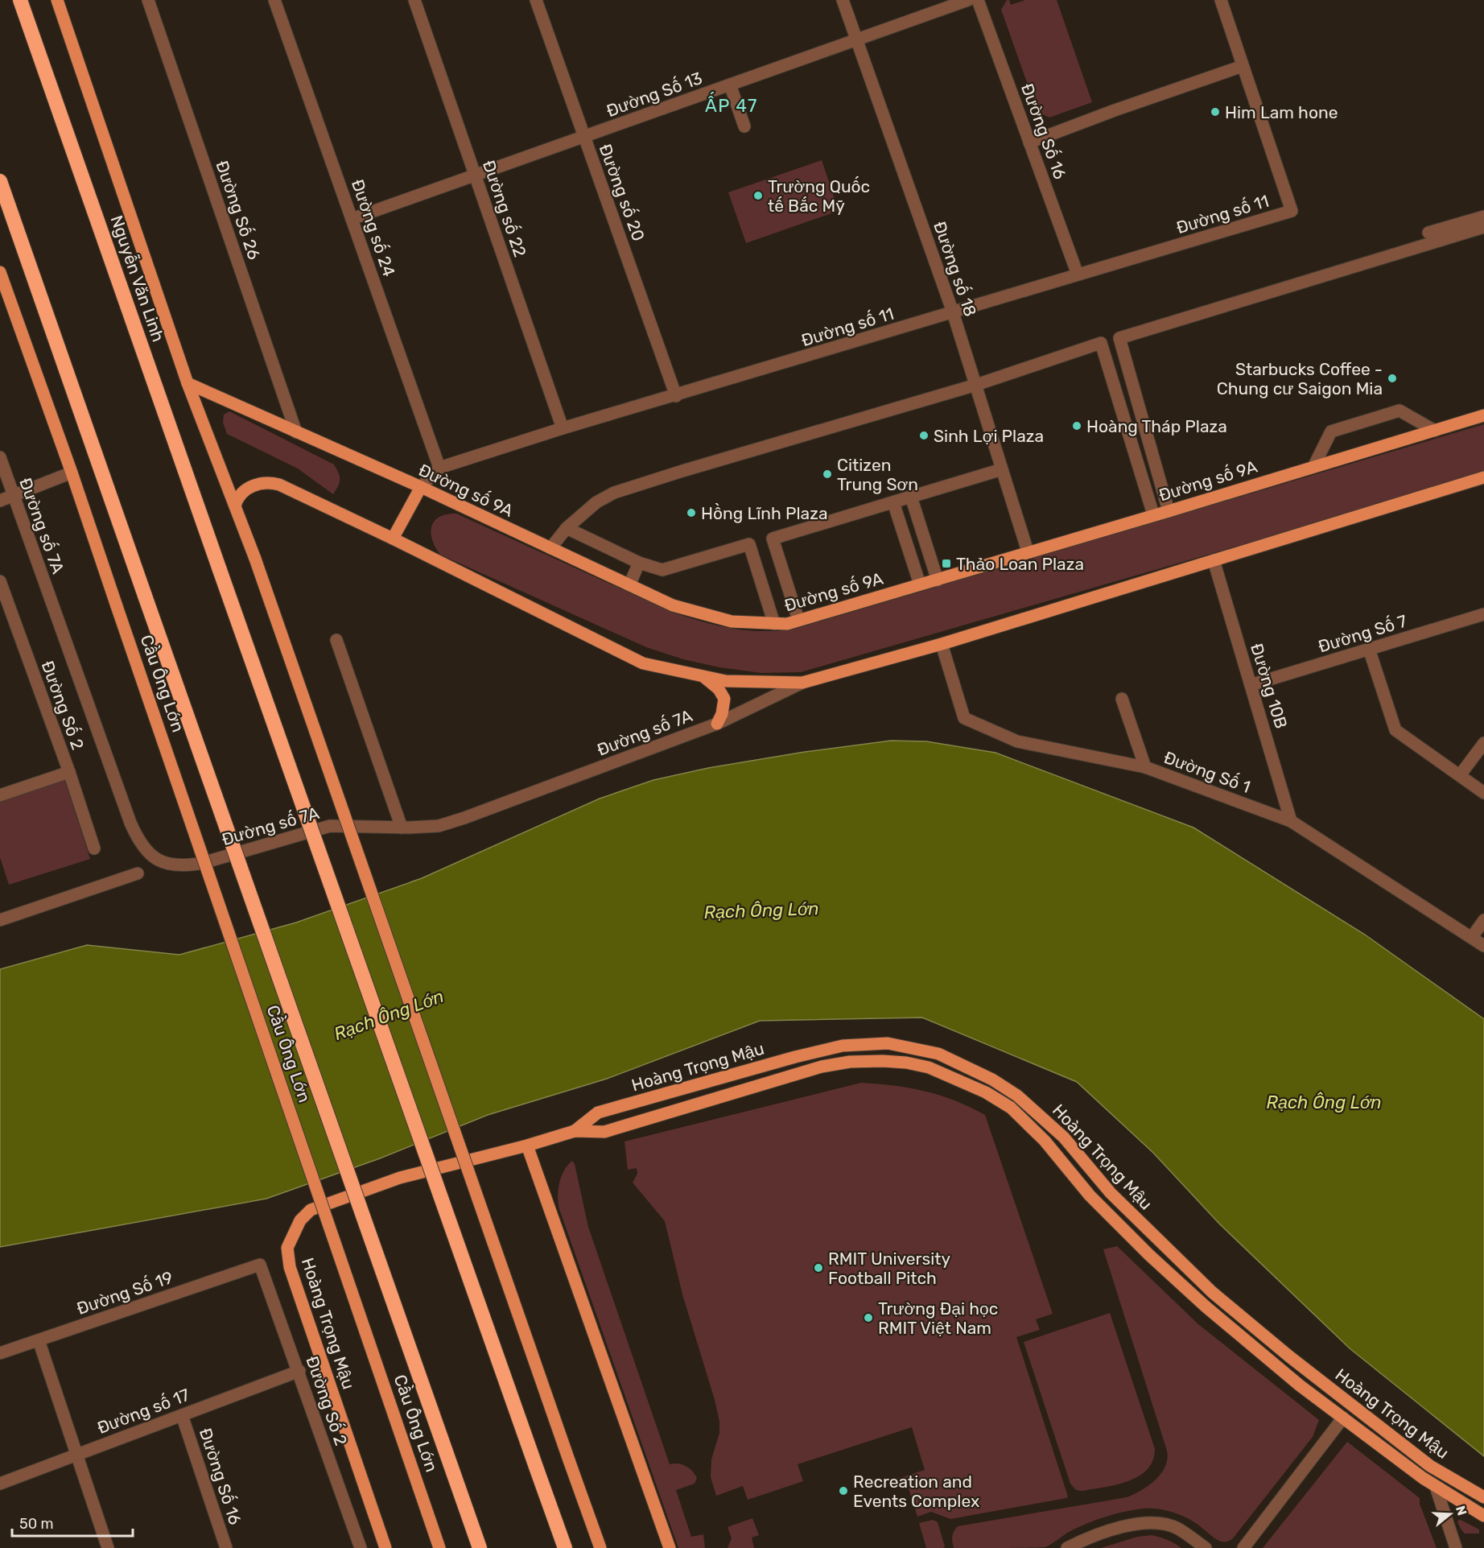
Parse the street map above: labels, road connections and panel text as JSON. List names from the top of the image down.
{
  "streets": {
    "highway": ["Nguyễn Văn Linh", "Cầu Ông Lớn"],
    "main road": ["Đường số 9A", "Hoàng Trọng Mậu"],
    "street": [
      "Đường Số 13",
      "Đường Số 16",
      "Đường số 20",
      "Đường số 22",
      "Đường Số 26",
      "Đường số 11",
      "Đường số 24",
      "Đường số 18",
      "Đường số 7A",
      "Đường Số 7",
      "Đường 10B",
      "Đường Số 2",
      "Đường Số 1",
      "Đường Số 19",
      "Đường số 17"
    ]
  },
  "crossings": [
    ["Đường Số 13", "Đường số 20"],
    ["Đường Số 13", "Đường số 22"],
    ["Đường Số 13", "Đường số 24"],
    ["Đường Số 13", "Đường số 18"],
    ["Đường Số 16", "Đường số 11"],
    ["Đường Số 16", "Đường số 17"],
    ["Đường số 20", "Đường số 11"],
    ["Đường số 22", "Đường số 11"],
    ["Đường Số 26", "Đường số 9A"],
    ["Đường số 11", "Đường số 24"],
    ["Đường số 11", "Đường số 18"],
    ["Đường số 11", "Đường số 9A"],
    ["Đường số 18", "Đường số 9A"],
    ["Nguyễn Văn Linh", "Đường số 9A"],
    ["Đường Số 7", "Đường 10B"],
    ["Đường 10B", "Đường Số 1"],
    ["Đường Số 2", "Đường Số 19"],
    ["Đường Số 2", "Đường số 17"]
  ],
  "districts": ["ẤP 47"],
  "water": ["Rạch Ông Lớn"],
  "places": {
    "other": [
      "Him Lam hone",
      "Trường Quốc tế Bắc Mỹ",
      "Starbucks Coffee - Chung cư Saigon Mia",
      "Hoàng Tháp Plaza",
      "Sinh Lợi Plaza",
      "Citizen Trung Sơn",
      "Hồng Lĩnh Plaza",
      "RMIT University Football Pitch",
      "Trường Đại học RMIT Việt Nam",
      "Recreation and Events Complex"
    ],
    "transit": ["Thảo Loan Plaza"]
  },
  "scale_bar": "50 m",
  "north": "right"
}
